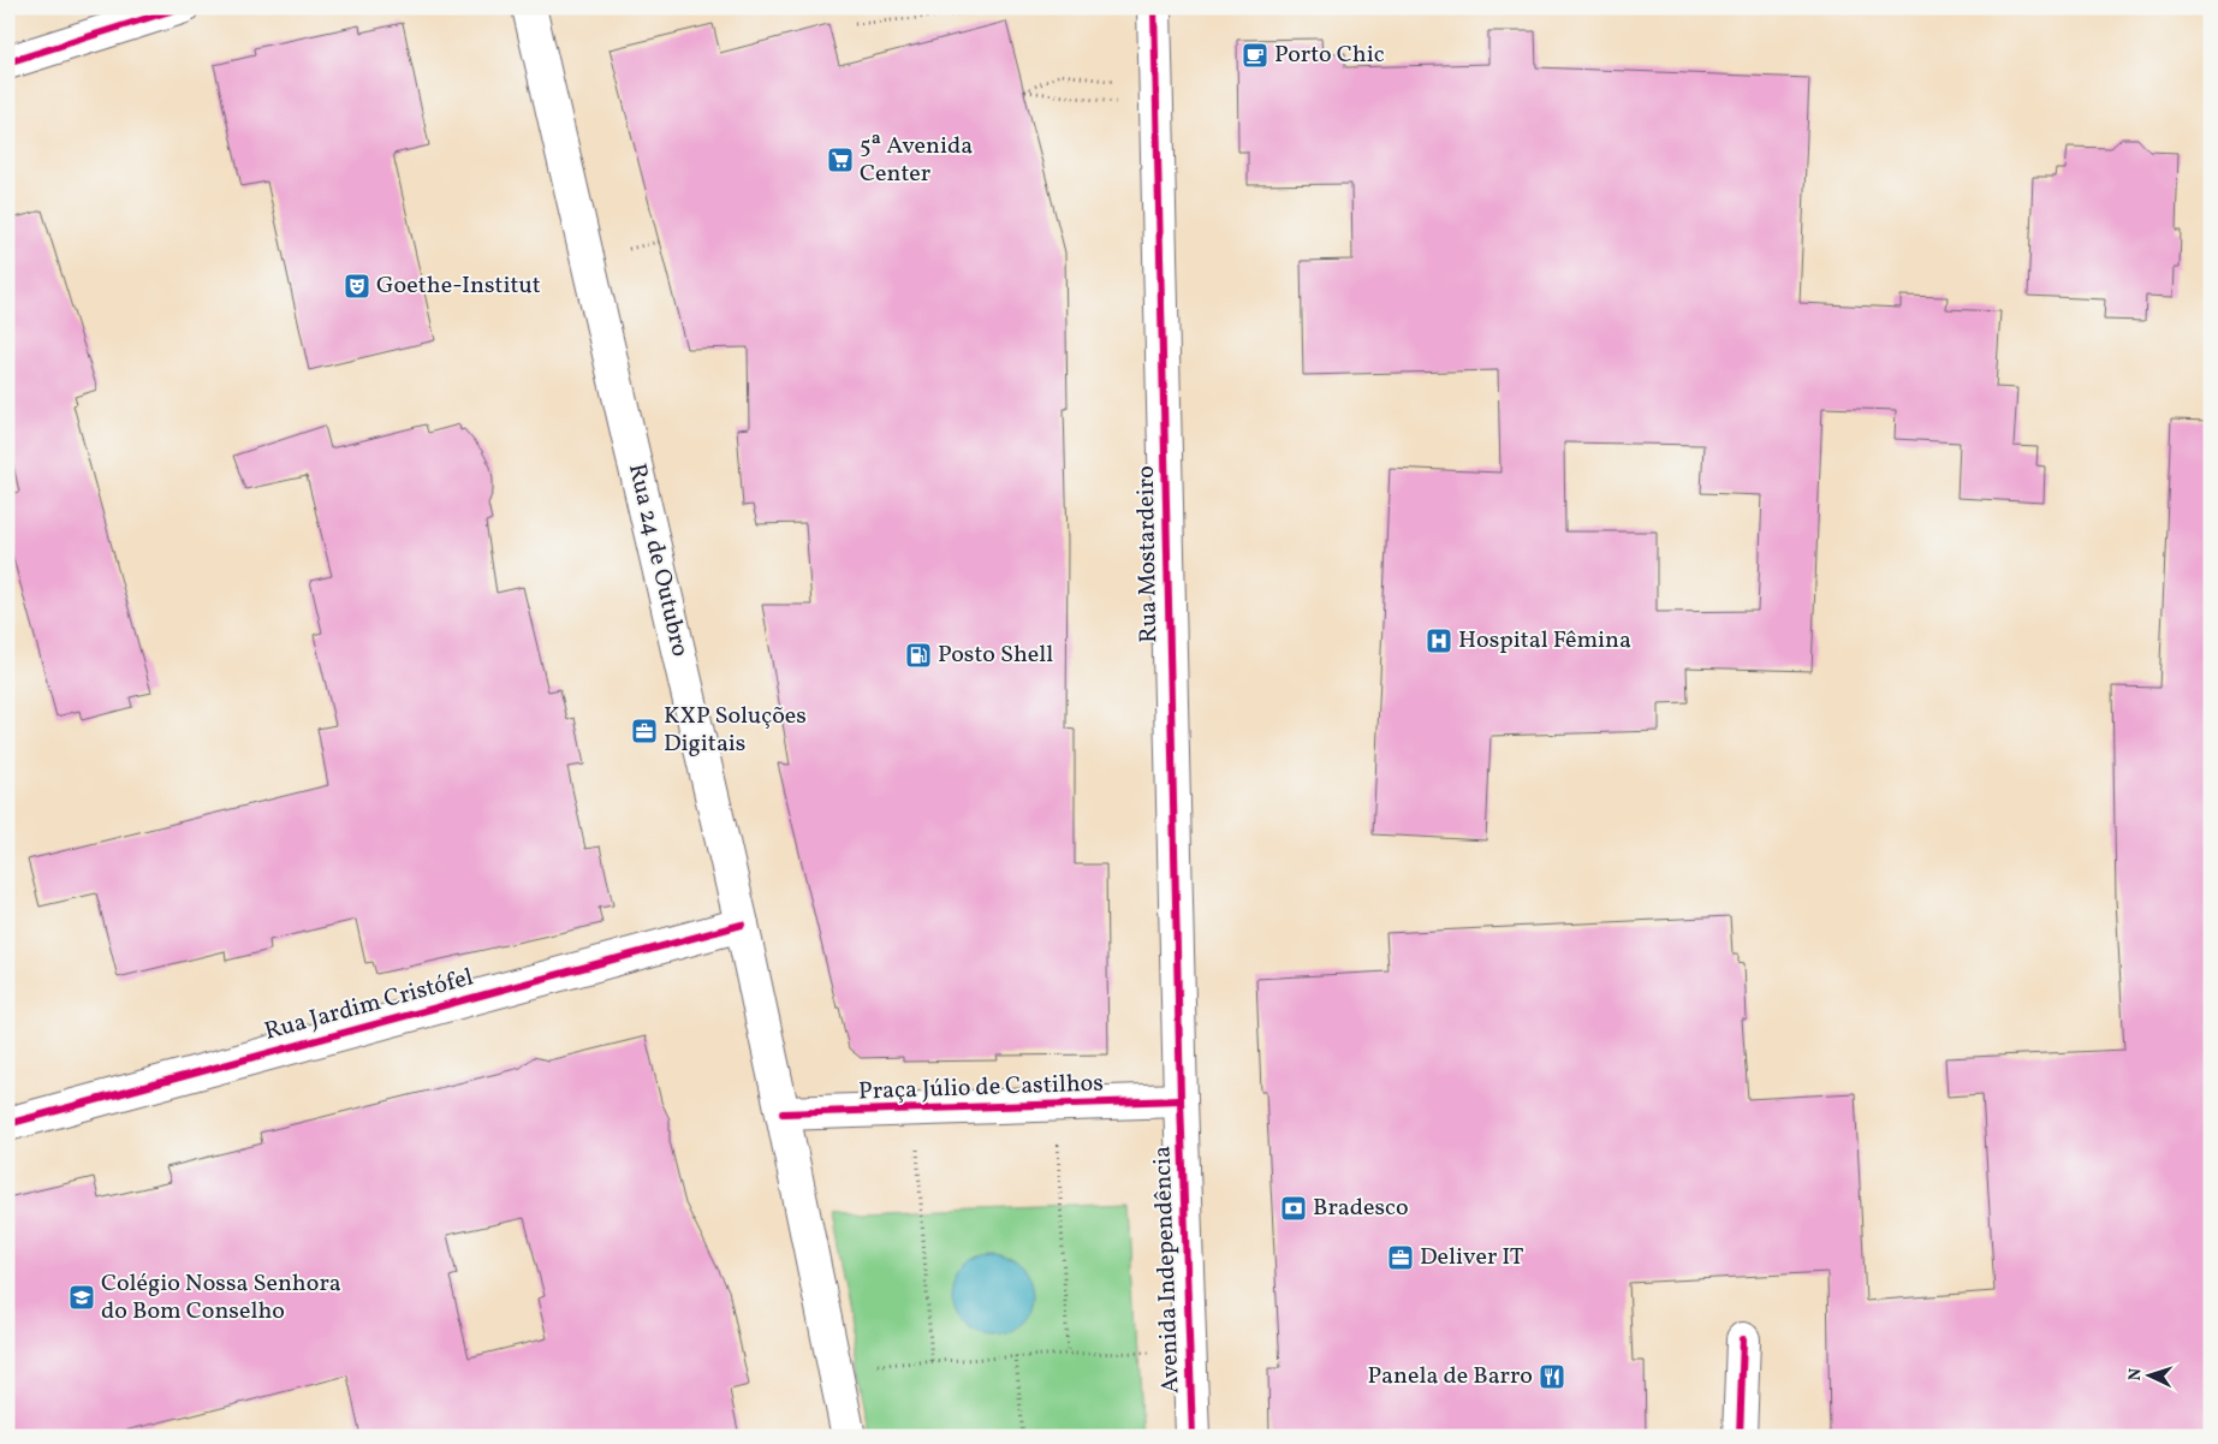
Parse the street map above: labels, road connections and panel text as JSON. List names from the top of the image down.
{
  "streets": {
    "main road": [
      "Rua Mostardeiro",
      "Rua 24 de Outubro",
      "Rua Jardim Cristófel",
      "Praça Júlio de Castilhos",
      "Avenida Independência"
    ]
  },
  "crossings": [
    ["Rua Mostardeiro", "Praça Júlio de Castilhos"],
    ["Rua Mostardeiro", "Avenida Independência"],
    ["Rua 24 de Outubro", "Rua Jardim Cristófel"],
    ["Rua 24 de Outubro", "Praça Júlio de Castilhos"],
    ["Praça Júlio de Castilhos", "Avenida Independência"]
  ],
  "places": {
    "cafe": ["Porto Chic"],
    "supermarket": ["5ª Avenida Center"],
    "theatre": ["Goethe-Institut"],
    "hospital": ["Hospital Fêmina"],
    "fuel station": ["Posto Shell"],
    "office": ["KXP Soluções Digitais", "Deliver IT"],
    "bank": ["Bradesco"],
    "school or university": ["Colégio Nossa Senhora do Bom Conselho"],
    "restaurant": ["Panela de Barro"]
  },
  "north": "left"
}
